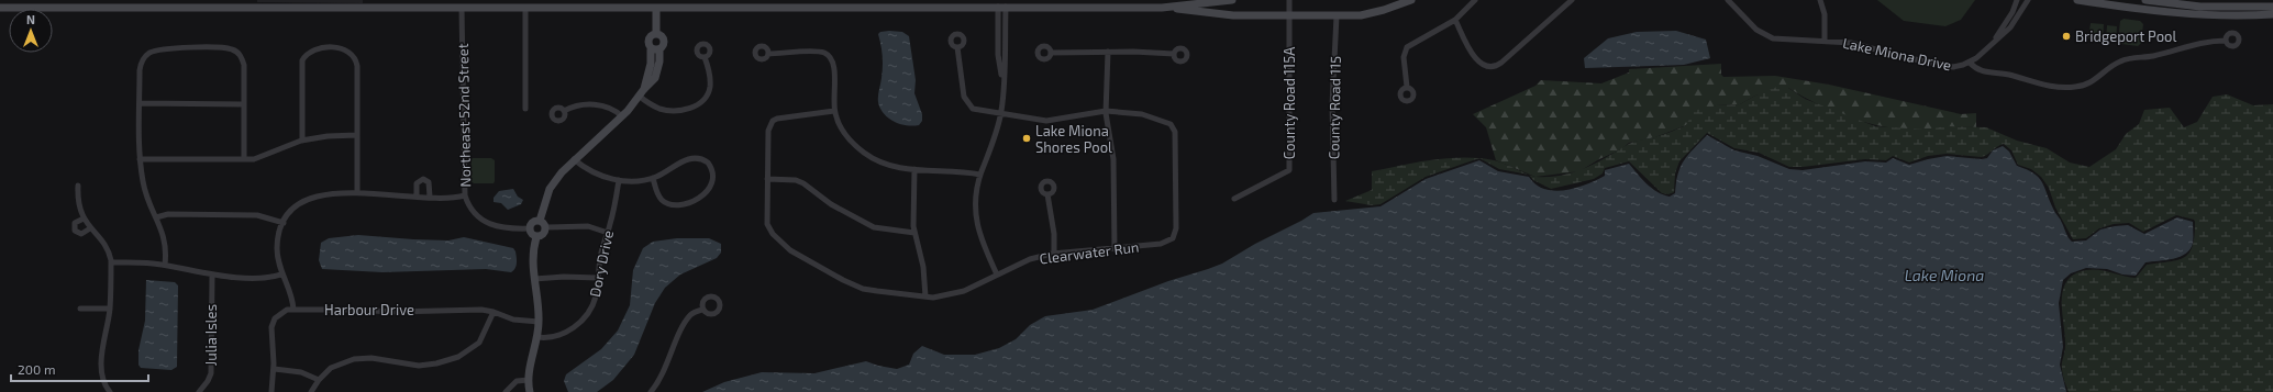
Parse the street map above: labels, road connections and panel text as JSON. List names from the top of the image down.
{
  "streets": {
    "street": [
      "Lake Miona Drive",
      "County Road 115A",
      "County Road 115",
      "Northeast 52nd Street",
      "Clearwater Run",
      "Dory Drive",
      "Harbour Drive",
      "Julia Isles"
    ]
  },
  "water": ["Lake Miona"],
  "places": ["Bridgeport Pool", "Lake Miona Shores Pool"],
  "scale_bar": "200 m",
  "north": "top"
}
